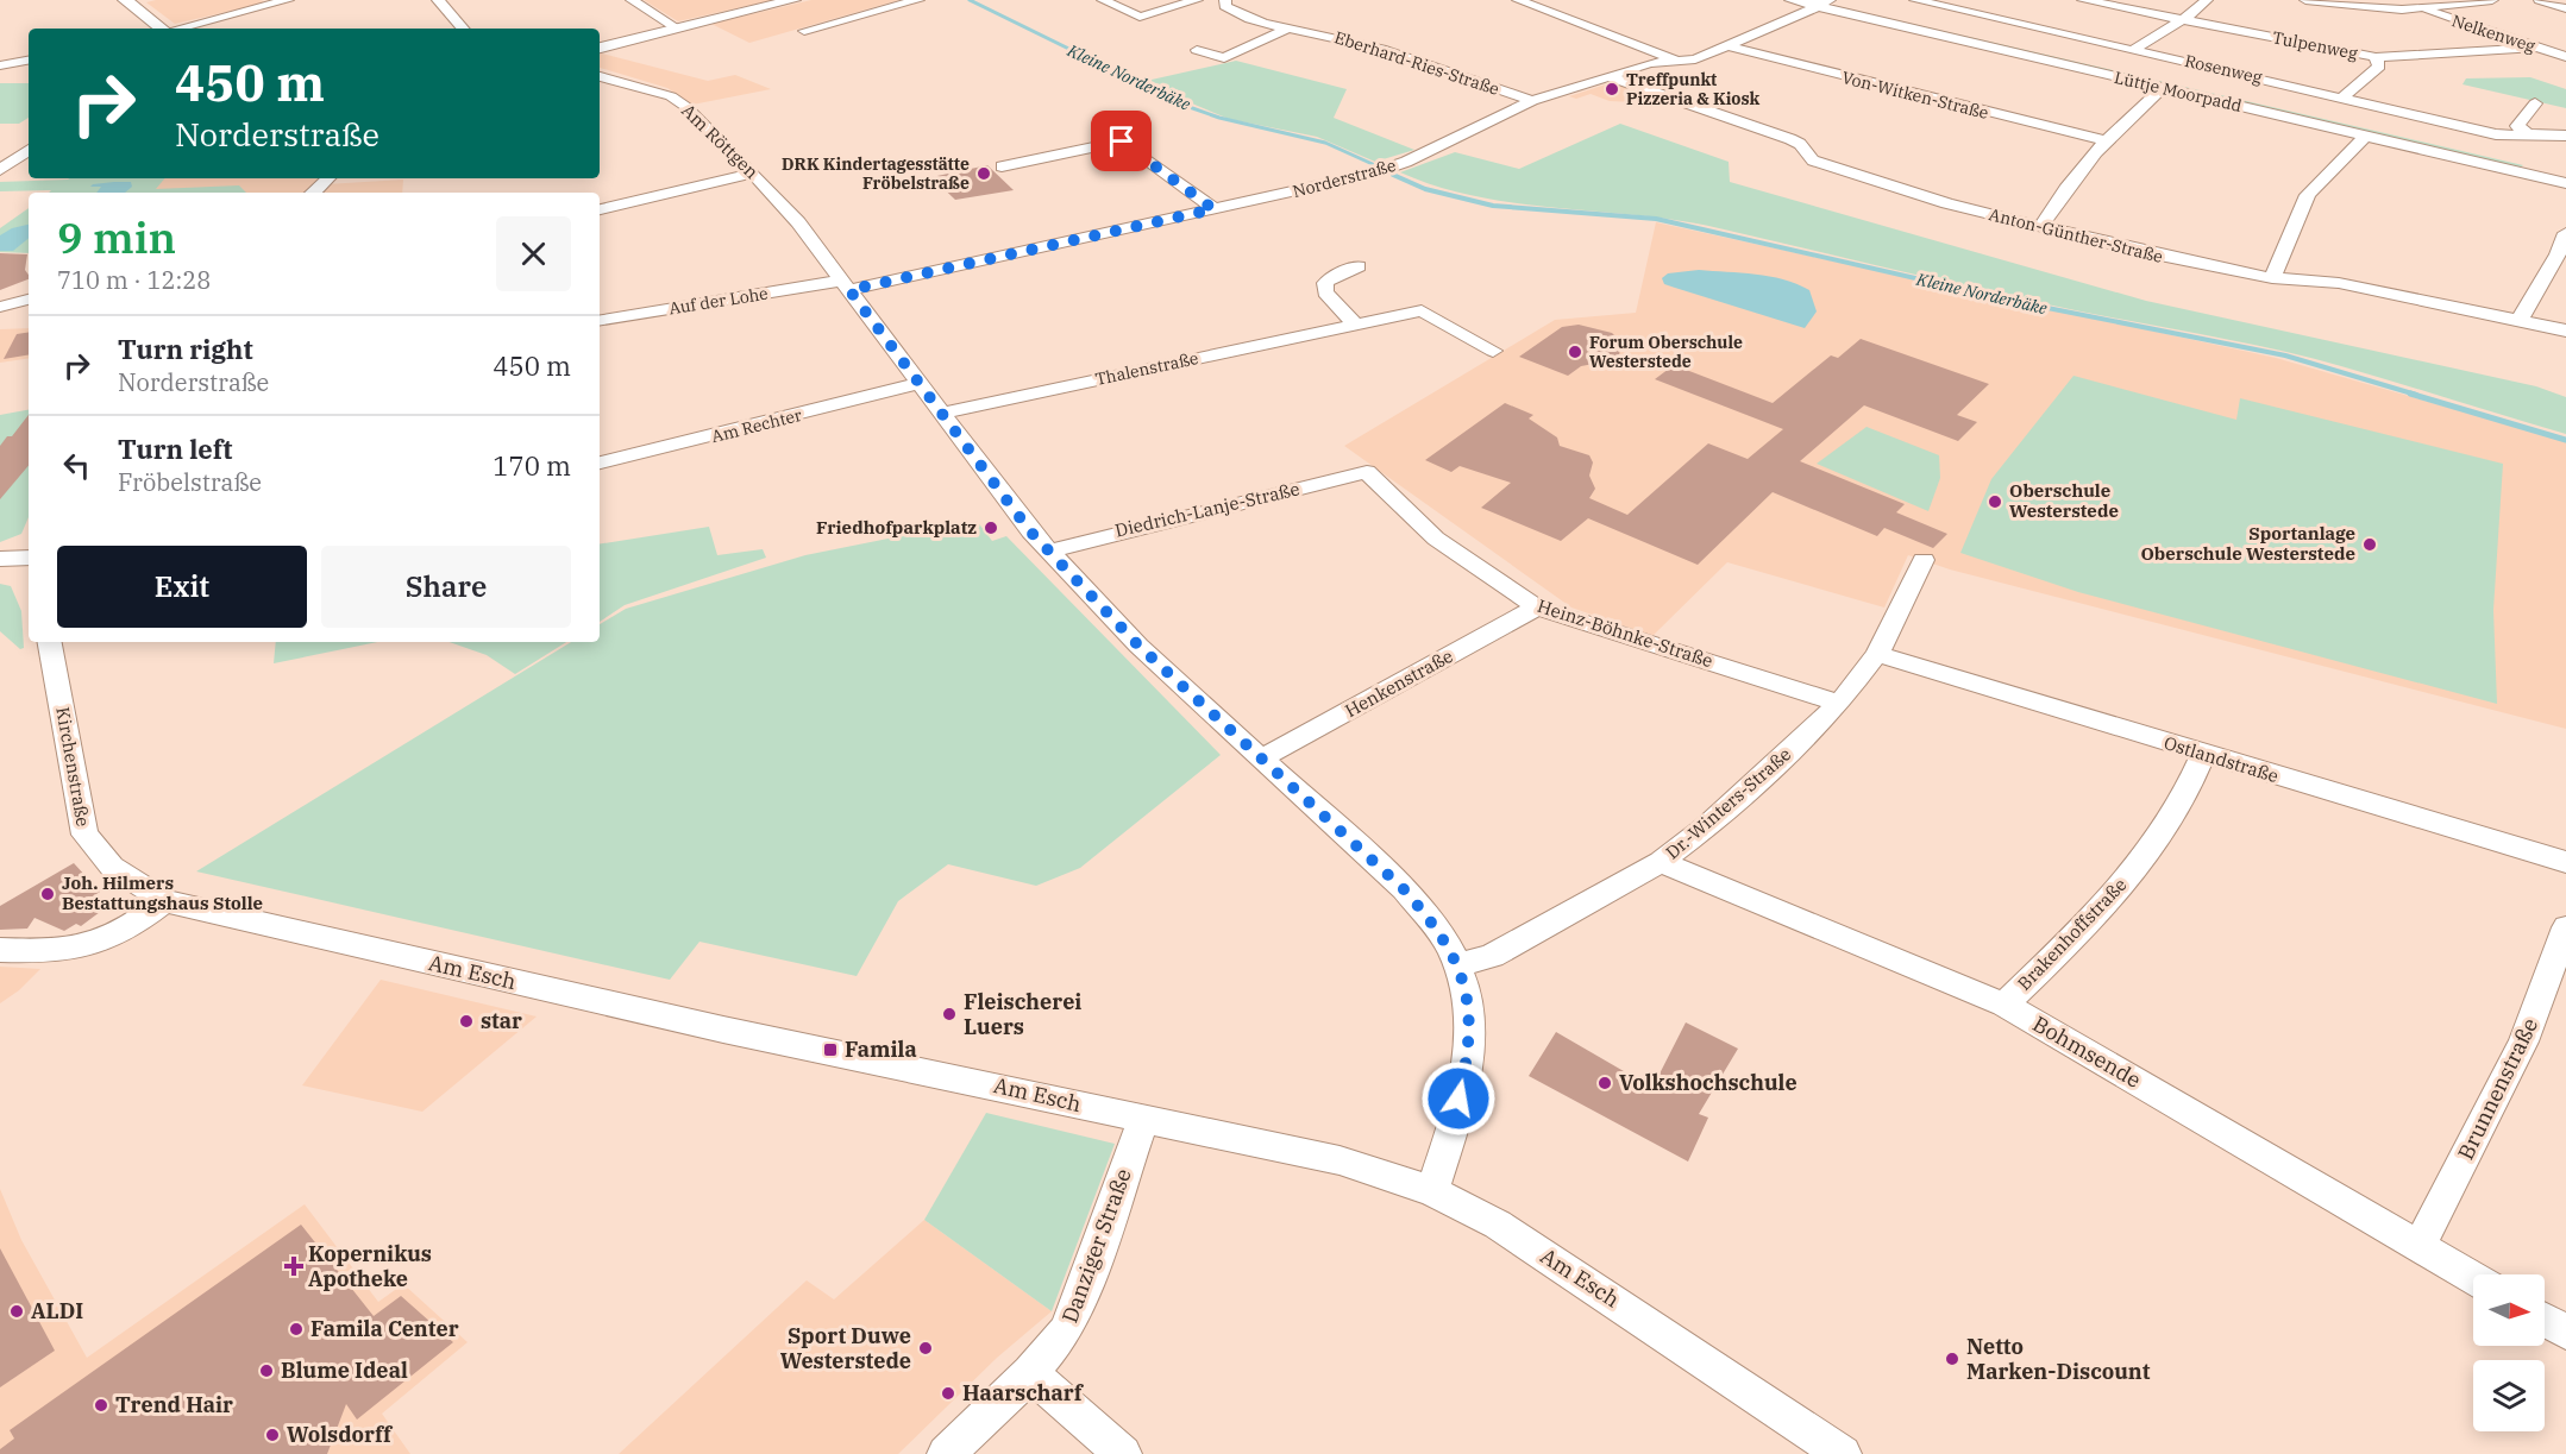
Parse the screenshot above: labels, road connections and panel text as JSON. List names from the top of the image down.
{
  "streets": {
    "street": [
      "Nelkenweg",
      "Tulpenweg",
      "Eberhard-Ries-Straße",
      "Rosenweg",
      "Lüttje Moorpadd",
      "Von-Witken-Straße",
      "Am Röttgen",
      "Norderstraße",
      "Anton-Günther-Straße",
      "Auf der Lohe",
      "Thalenstraße",
      "Am Rechter",
      "Diedrich-Lanje-Straße",
      "Heinz-Böhnke-Straße",
      "Henkenstraße",
      "Ostlandstraße",
      "Kirchenstraße",
      "Dr.-Winters-Straße",
      "Brakenhoffstraße",
      "Am Esch",
      "Bohmsende",
      "Brunnenstraße",
      "Danziger Straße"
    ]
  },
  "crossings": [
    ["Nelkenweg", "Tulpenweg"],
    ["Eberhard-Ries-Straße", "Norderstraße"],
    ["Lüttje Moorpadd", "Norderstraße"],
    ["Von-Witken-Straße", "Norderstraße"],
    ["Am Röttgen", "Norderstraße"],
    ["Am Röttgen", "Auf der Lohe"],
    ["Am Röttgen", "Thalenstraße"],
    ["Am Röttgen", "Am Rechter"],
    ["Am Röttgen", "Diedrich-Lanje-Straße"],
    ["Am Röttgen", "Henkenstraße"],
    ["Am Röttgen", "Dr.-Winters-Straße"],
    ["Am Röttgen", "Am Esch"],
    ["Norderstraße", "Anton-Günther-Straße"],
    ["Norderstraße", "Auf der Lohe"],
    ["Diedrich-Lanje-Straße", "Heinz-Böhnke-Straße"],
    ["Heinz-Böhnke-Straße", "Henkenstraße"],
    ["Heinz-Böhnke-Straße", "Dr.-Winters-Straße"],
    ["Ostlandstraße", "Dr.-Winters-Straße"],
    ["Ostlandstraße", "Brakenhoffstraße"],
    ["Kirchenstraße", "Am Esch"],
    ["Dr.-Winters-Straße", "Bohmsende"],
    ["Brakenhoffstraße", "Bohmsende"],
    ["Am Esch", "Danziger Straße"],
    ["Bohmsende", "Brunnenstraße"]
  ],
  "water": ["Kleine Norderbäke"],
  "places": {
    "other": [
      "Treffpunkt Pizzeria & Kiosk",
      "DRK Kindertagesstätte Fröbelstraße",
      "Forum Oberschule Westerstede",
      "Oberschule Westerstede",
      "Friedhofparkplatz",
      "Sportanlage Oberschule Westerstede",
      "Joh. Hilmers Bestattungshaus Stolle",
      "Fleischerei Luers",
      "star",
      "Volkshochschule",
      "ALDI",
      "Famila Center",
      "Sport Duwe Westerstede",
      "Netto Marken-Discount",
      "Blume Ideal",
      "Haarscharf",
      "Trend Hair",
      "Wolsdorff"
    ],
    "transit": ["Famila"],
    "health": ["Kopernikus Apotheke"]
  },
  "north": "right",
  "page": {
    "turn": ["450 m", "Norderstraße"],
    "heading": ["9 min", "710 m · 12:28"],
    "list": [
      {
        "name": "Turn right",
        "note": "Norderstraße",
        "value": "450 m"
      },
      {
        "name": "Turn left",
        "note": "Fröbelstraße",
        "value": "170 m"
      }
    ],
    "buttons": ["Exit", "Share"]
  }
}
